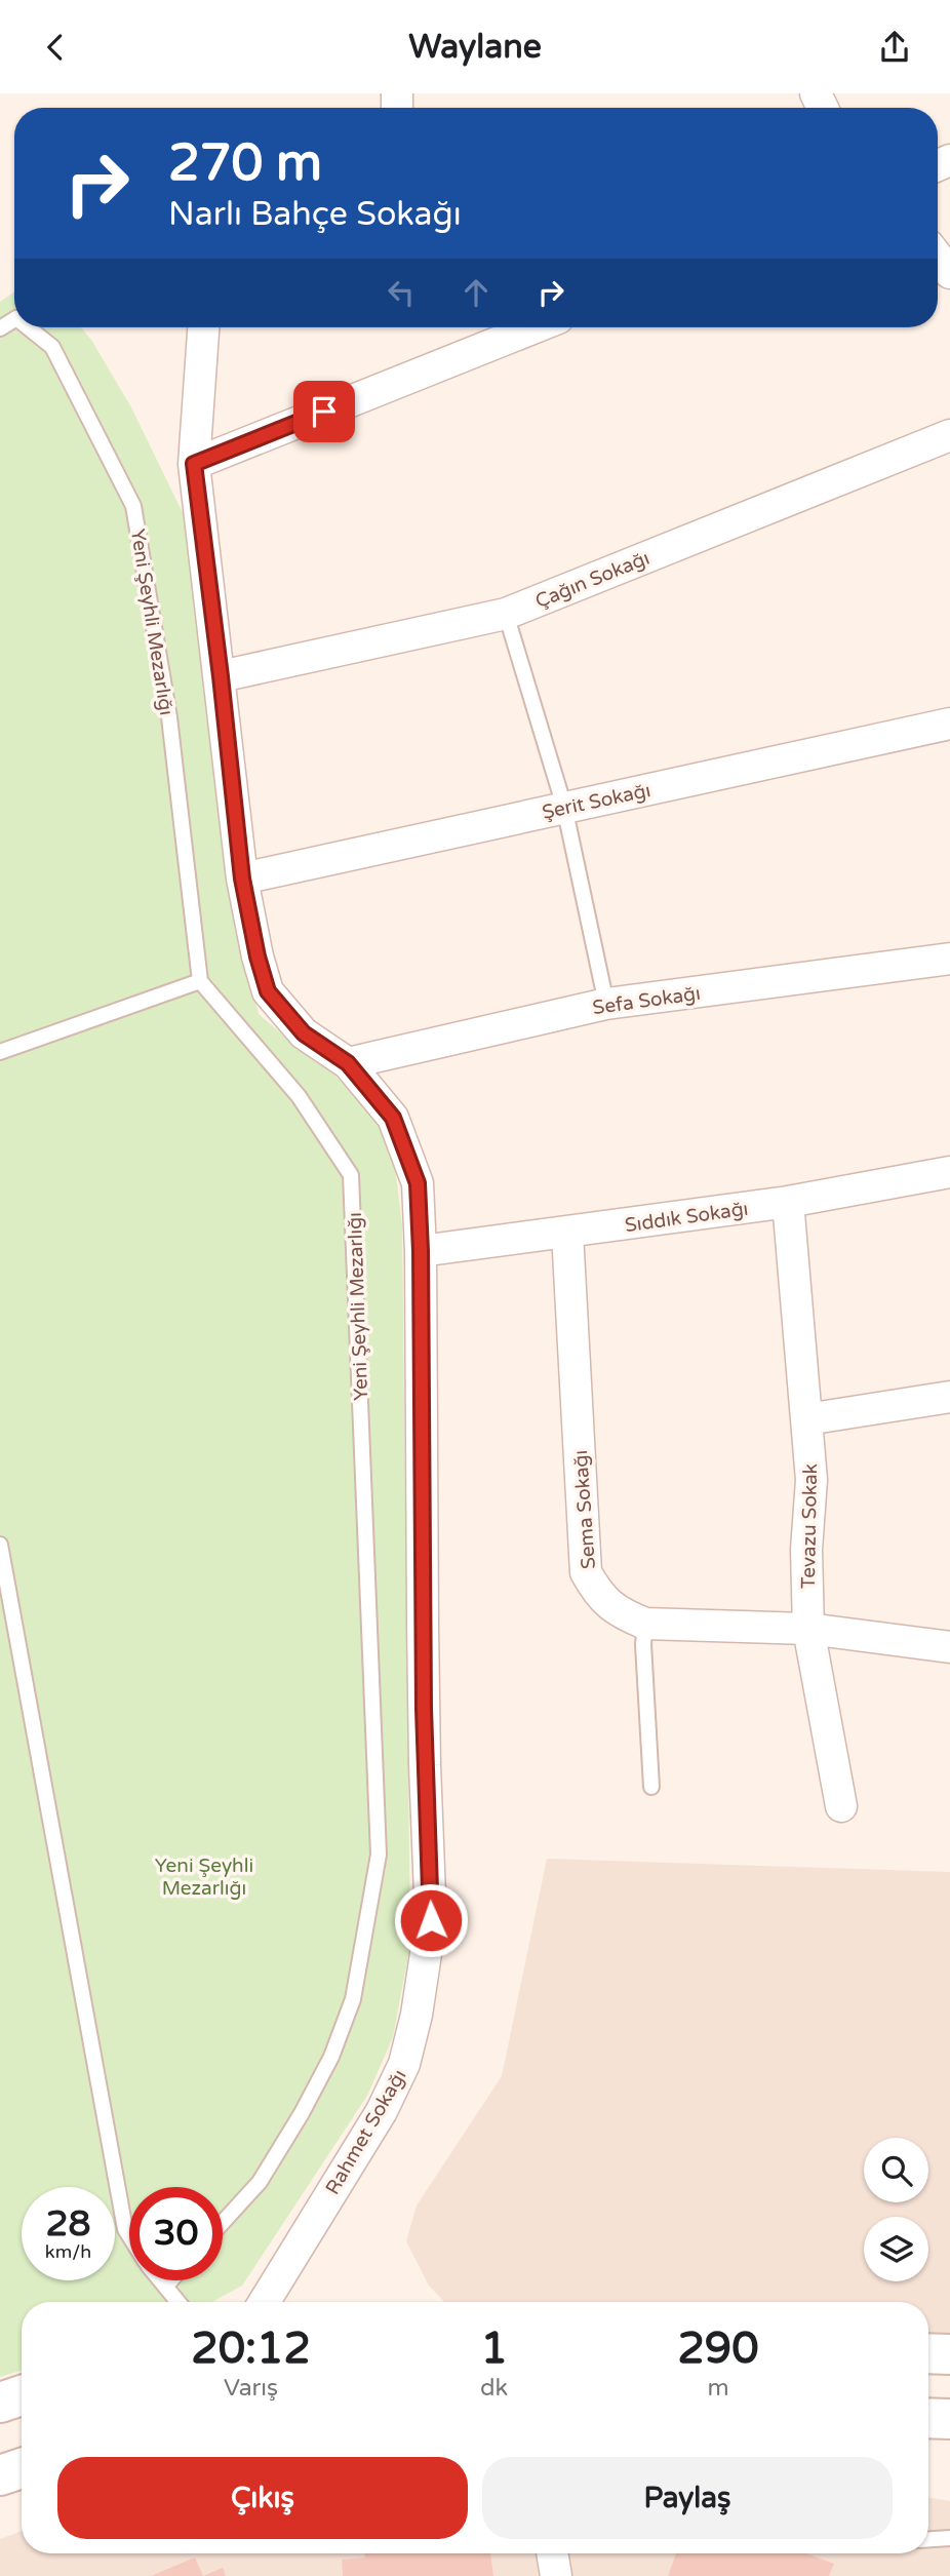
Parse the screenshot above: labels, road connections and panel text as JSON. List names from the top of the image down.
{
  "streets": {
    "street": [
      "Çağın Sokağı",
      "Şerit Sokağı",
      "Sefa Sokağı",
      "Sıddık Sokağı",
      "Sema Sokağı",
      "Tevazu Sokak",
      "Rahmet Sokağı"
    ],
    "lane": ["Yeni Şeyhli Mezarlığı"]
  },
  "crossings": [
    ["Çağın Sokağı", "Rahmet Sokağı"],
    ["Şerit Sokağı", "Rahmet Sokağı"],
    ["Sefa Sokağı", "Rahmet Sokağı"],
    ["Sıddık Sokağı", "Sema Sokağı"],
    ["Sıddık Sokağı", "Tevazu Sokak"],
    ["Sıddık Sokağı", "Rahmet Sokağı"],
    ["Sema Sokağı", "Tevazu Sokak"]
  ],
  "parks": ["Yeni Şeyhli Mezarlığı"],
  "page": {
    "header": "Waylane",
    "turn": ["270 m", "Narlı Bahçe Sokağı"],
    "speed": "28 km/h",
    "limit": "30",
    "eta": [
      "20:12",
      "Varış",
      "1",
      "dk",
      "290",
      "m"
    ],
    "buttons": ["Çıkış", "Paylaş"]
  }
}
